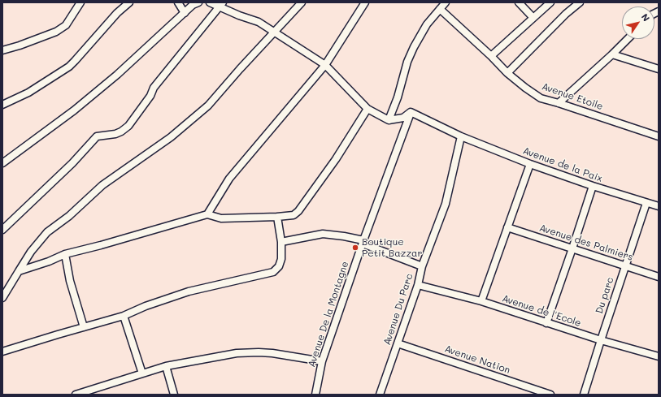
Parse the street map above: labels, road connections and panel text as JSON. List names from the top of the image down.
{
  "streets": {
    "street": [
      "Avenue Etoile",
      "Avenue de la Paix",
      "Avenue des Palmiers",
      "Du parc",
      "Avenue Du Parc",
      "Avenue de l'Ecole",
      "Avenue De la Montagne",
      "Avenue Nation"
    ]
  },
  "crossings": [
    ["Avenue de la Paix", "Du parc"],
    ["Avenue de la Paix", "Avenue Du Parc"],
    ["Avenue de la Paix", "Avenue De la Montagne"],
    ["Avenue des Palmiers", "Du parc"],
    ["Du parc", "Avenue de l'Ecole"],
    ["Avenue Du Parc", "Avenue de l'Ecole"],
    ["Avenue Du Parc", "Avenue Nation"]
  ],
  "places": ["Boutique Petit Bazzar"],
  "north": "top right"
}
